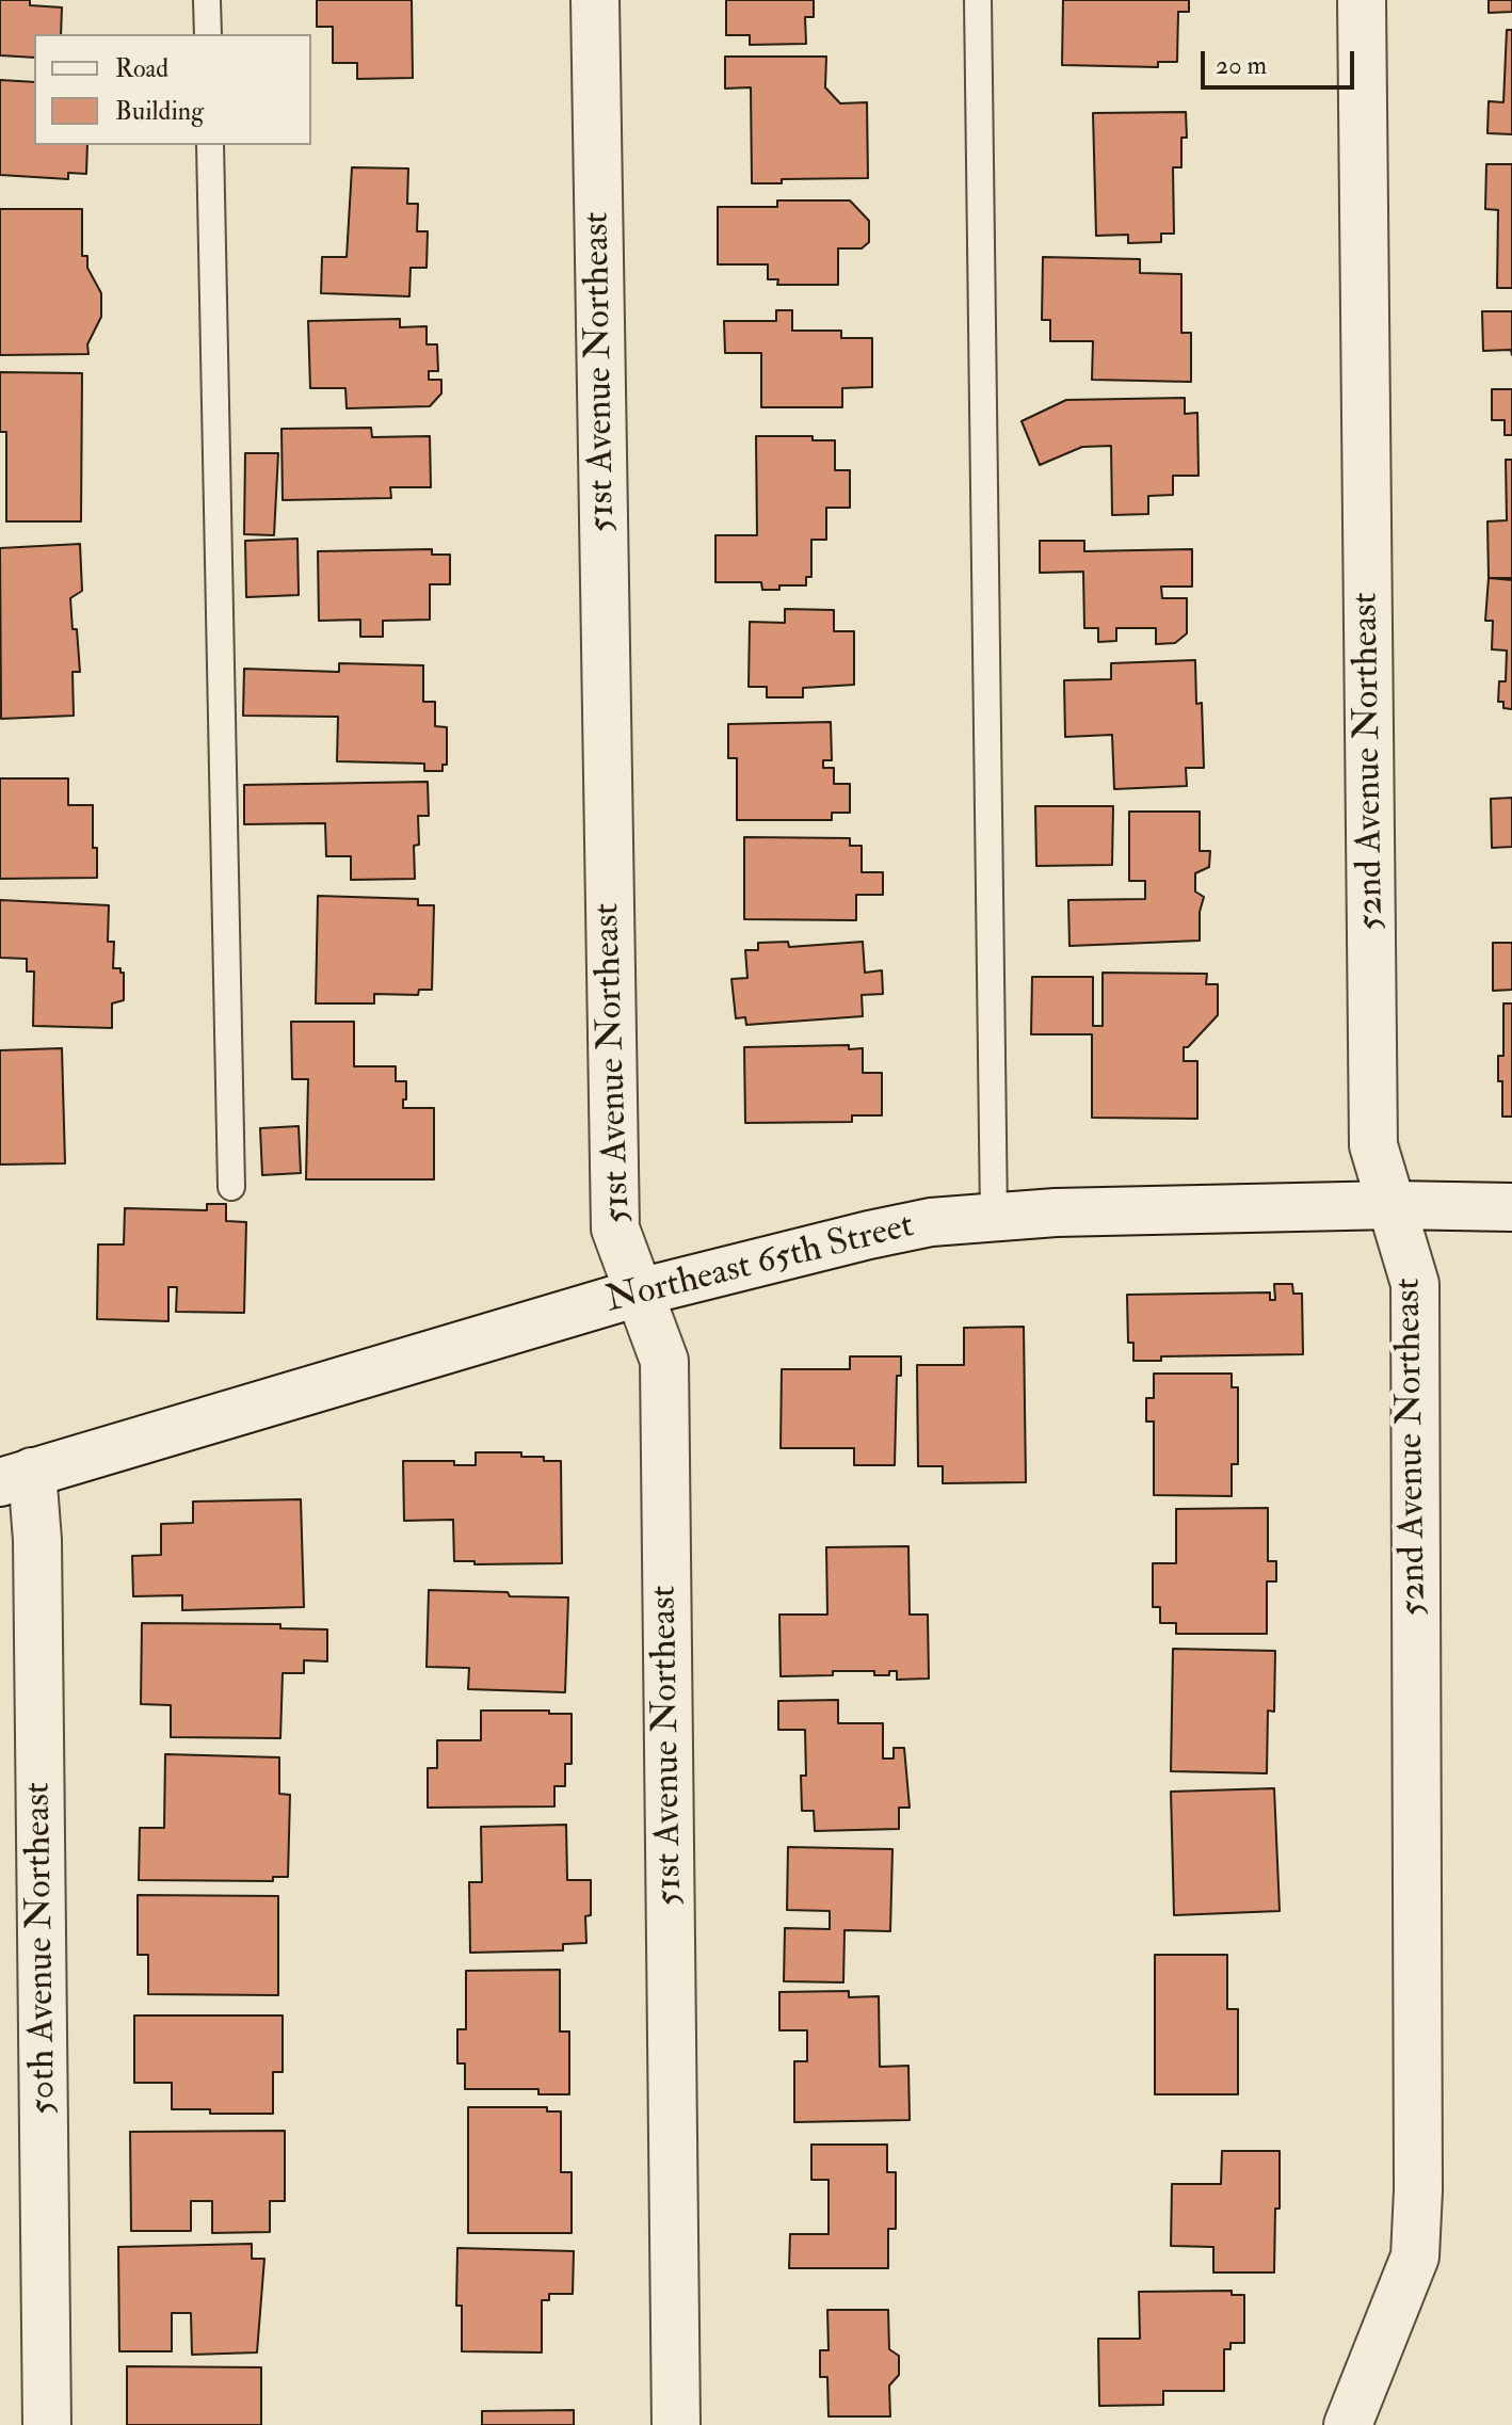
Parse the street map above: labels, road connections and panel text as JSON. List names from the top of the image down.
{
  "streets": {
    "street": [
      "51st Avenue Northeast",
      "52nd Avenue Northeast",
      "Northeast 65th Street",
      "50th Avenue Northeast"
    ]
  },
  "crossings": [
    ["51st Avenue Northeast", "Northeast 65th Street"],
    ["52nd Avenue Northeast", "Northeast 65th Street"],
    ["Northeast 65th Street", "50th Avenue Northeast"]
  ],
  "legend": ["Road", "Building"],
  "scale_bar": "20 m"
}
